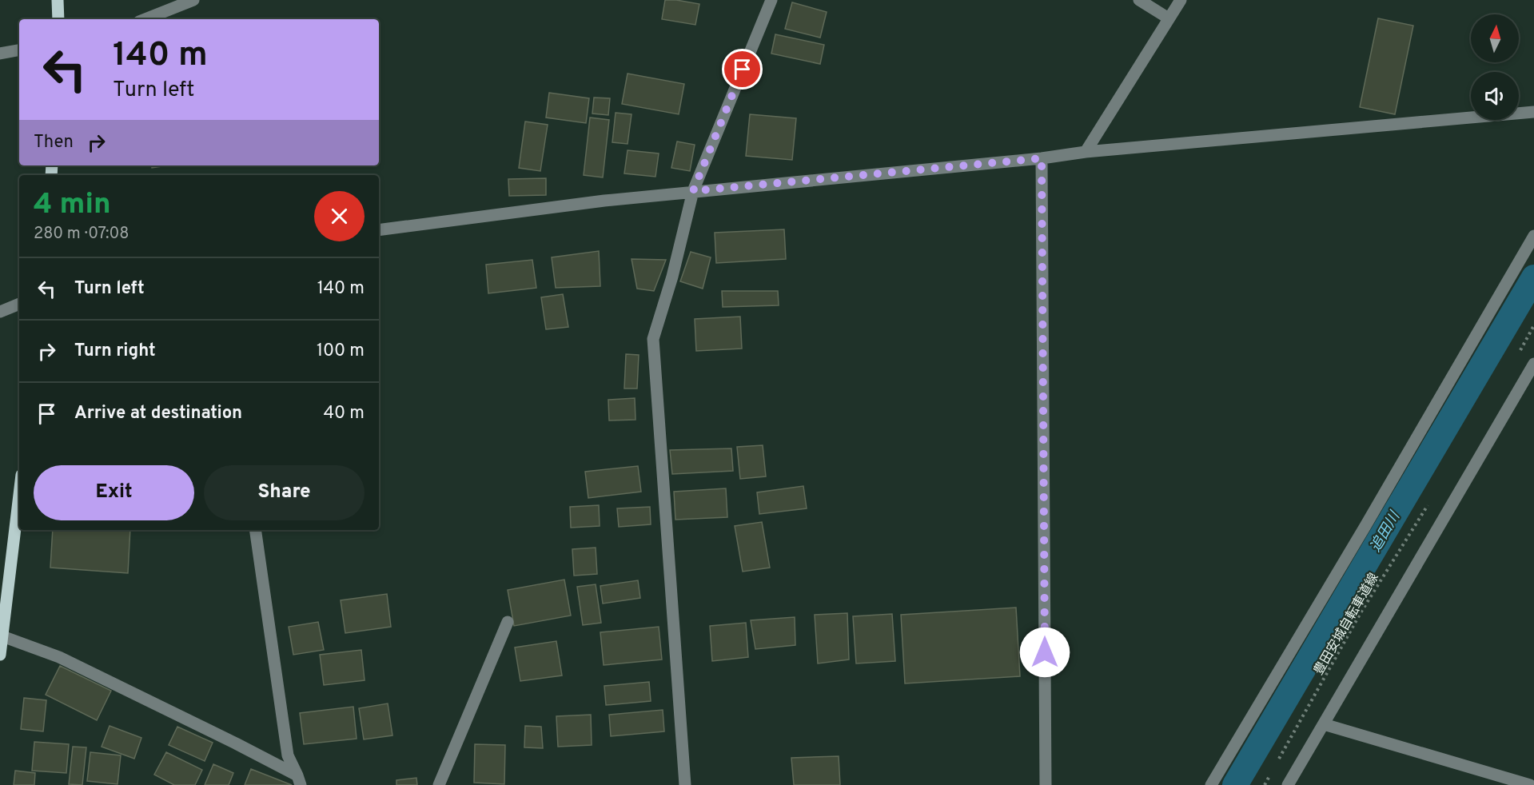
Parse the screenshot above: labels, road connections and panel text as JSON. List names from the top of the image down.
{
  "streets": {
    "path": ["豊田安城自転車道線"]
  },
  "water": ["追田川"],
  "north": "top",
  "page": {
    "turn": ["140 m", "Turn left"],
    "then": "Then",
    "heading": ["4 min", "280 m · 07:08"],
    "list": [
      {
        "name": "Turn left",
        "value": "140 m"
      },
      {
        "name": "Turn right",
        "value": "100 m"
      },
      {
        "name": "Arrive at destination",
        "value": "40 m"
      }
    ],
    "buttons": ["Exit", "Share"]
  }
}
